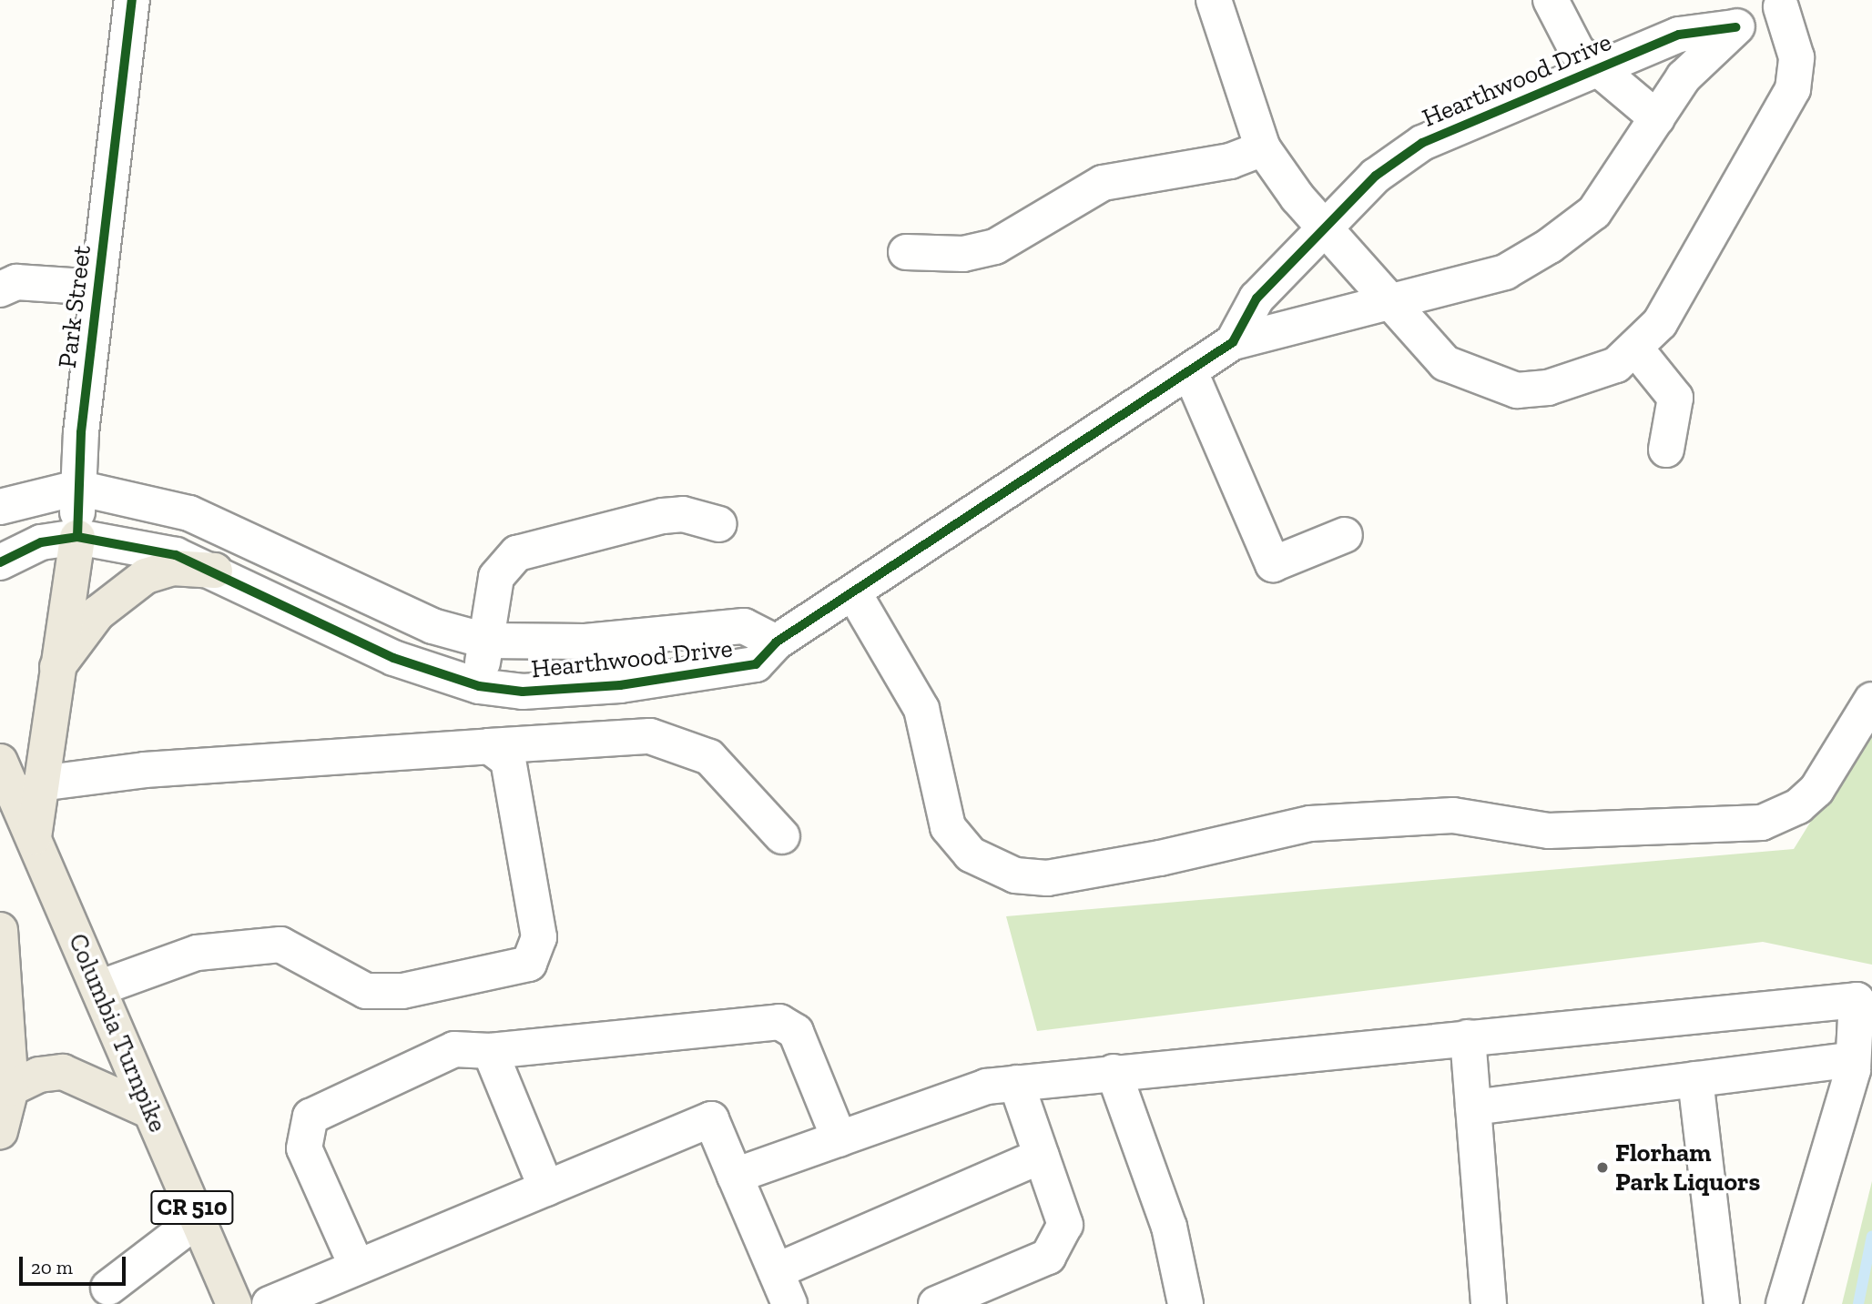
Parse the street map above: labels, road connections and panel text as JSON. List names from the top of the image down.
{
  "streets": {
    "main road": ["Columbia Turnpike", "CR 510"],
    "street": ["Hearthwood Drive", "Park Street"]
  },
  "crossings": [
    ["Hearthwood Drive", "Park Street"]
  ],
  "places": ["Florham Park Liquors"],
  "scale_bar": "20 m"
}
